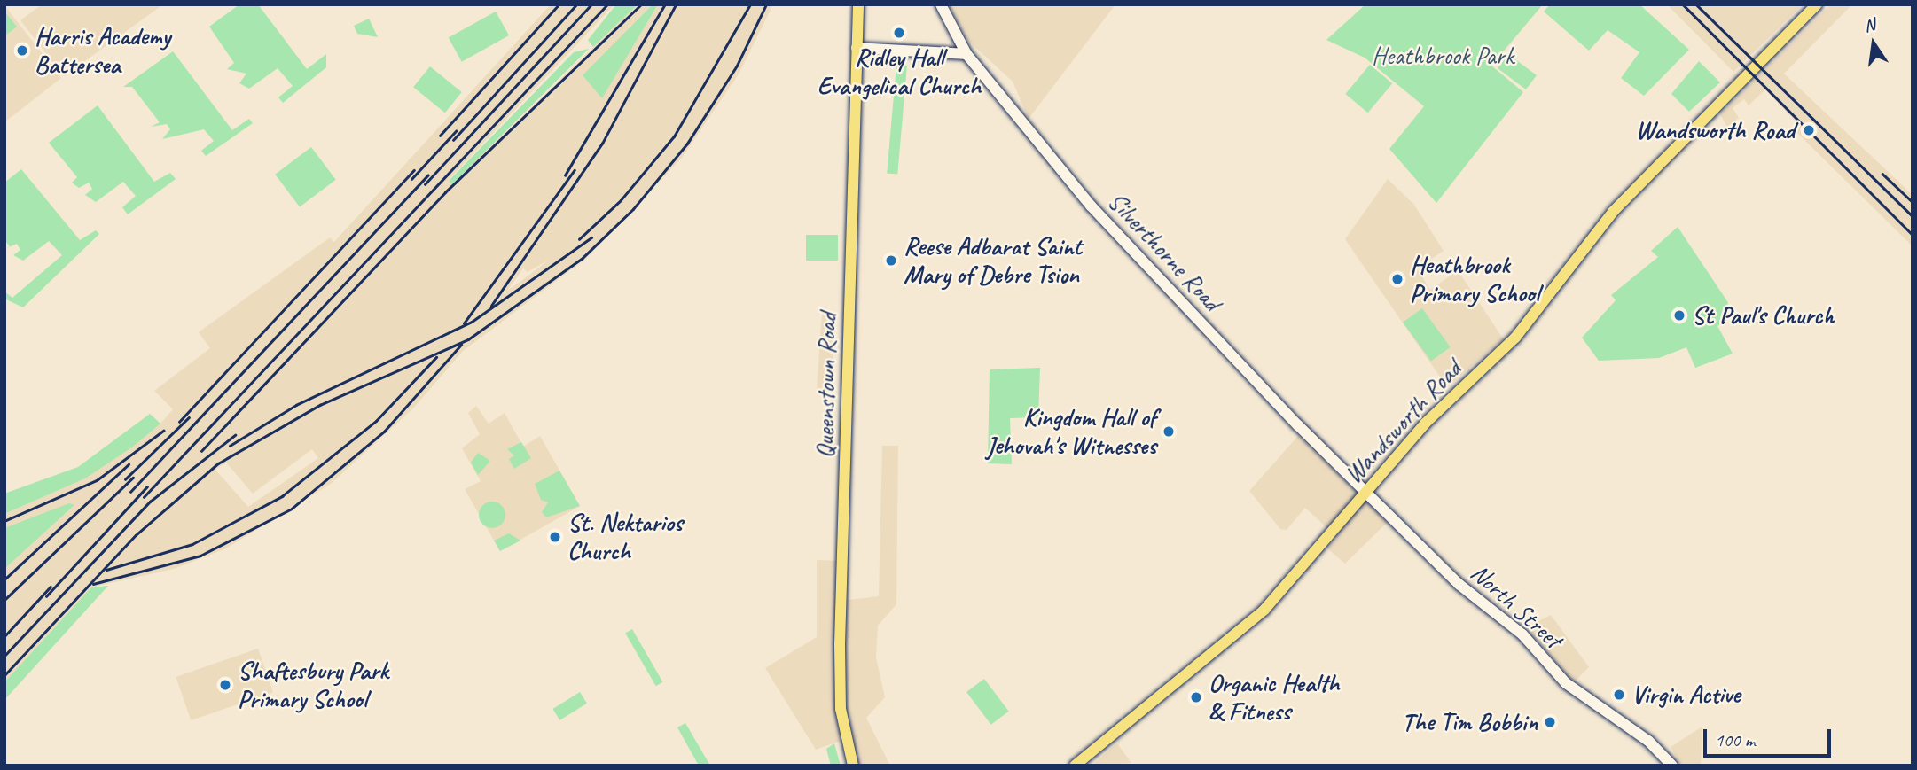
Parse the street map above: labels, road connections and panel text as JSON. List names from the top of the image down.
{
  "streets": {
    "main road": [
      "Silverthorne Road",
      "Queenstown Road",
      "Wandsworth Road",
      "North Street"
    ]
  },
  "crossings": [
    ["Silverthorne Road", "Wandsworth Road"],
    ["Silverthorne Road", "North Street"],
    ["Wandsworth Road", "North Street"]
  ],
  "parks": ["Heathbrook Park"],
  "places": [
    "Ridley Hall Evangelical Church",
    "Harris Academy Battersea",
    "Wandsworth Road",
    "Reese Adbarat Saint Mary of Debre Tsion",
    "Heathbrook Primary School",
    "St Paul's Church",
    "Kingdom Hall of Jehovah's Witnesses",
    "St. Nektarios Church",
    "Shaftesbury Park Primary School",
    "Virgin Active",
    "Organic Health & Fitness",
    "The Tim Bobbin"
  ],
  "scale_bar": "100 m",
  "north": "top"
}
